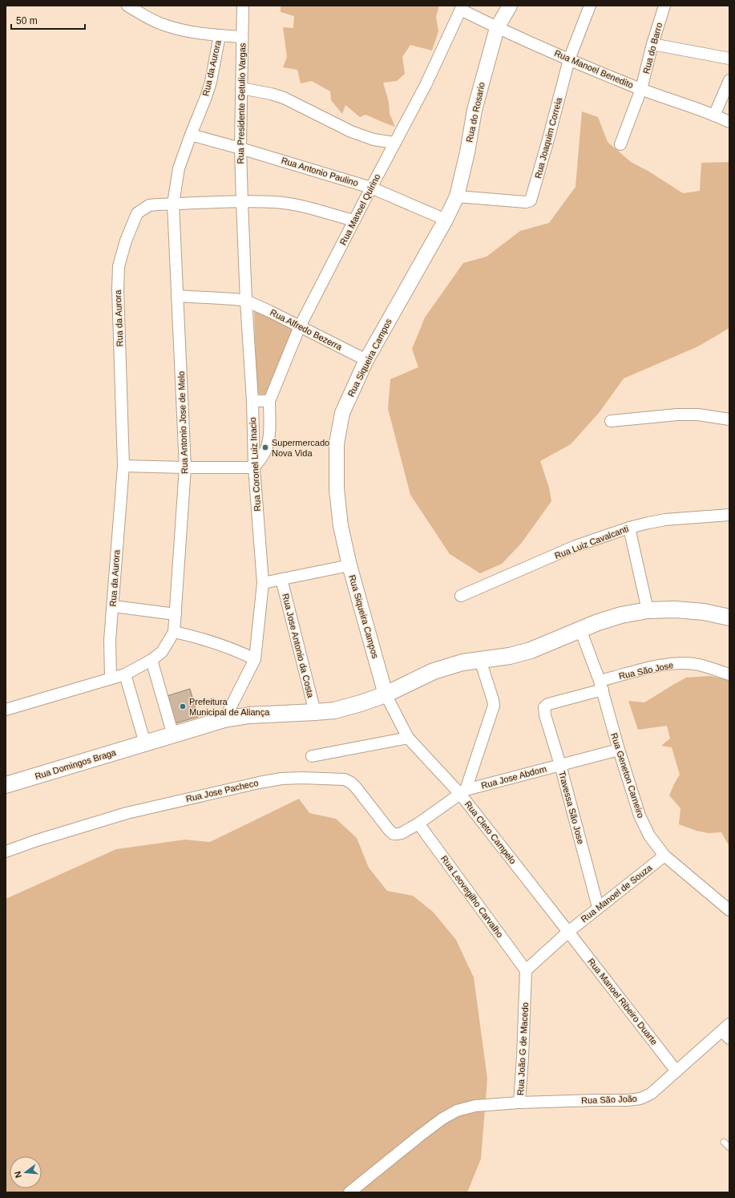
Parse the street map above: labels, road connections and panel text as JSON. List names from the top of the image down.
{
  "streets": {
    "main road": ["Rua Domingos Braga"],
    "street": [
      "Rua do Barro",
      "Rua da Aurora",
      "Rua Manoel Benedito",
      "Rua Presidente Getulio Vargas",
      "Rua do Rosario",
      "Rua Joaquim Correia",
      "Rua Antonio Paulino",
      "Rua Manoel Quirino",
      "Rua Alfredo Bezerra",
      "Rua Siqueira Campos",
      "Rua Antonio Jose de Melo",
      "Rua Coronel Luiz Inacio",
      "Rua Luiz Cavalcanti",
      "Rua Jose Antonio da Costa",
      "Rua São Jose",
      "Rua Geneton Carneiro",
      "Rua Jose Abdom",
      "Rua Jose Pacheco",
      "Travessa São Jose",
      "Rua Cleto Campelo",
      "Rua Manoel de Souza",
      "Rua Leovegilho Carvalho",
      "Rua Manoel Ribeiro Duarte",
      "Rua João G de Macedo",
      "Rua São João"
    ]
  },
  "crossings": [
    ["Rua do Barro", "Rua Manoel Benedito"],
    ["Rua da Aurora", "Rua Antonio Paulino"],
    ["Rua da Aurora", "Rua Antonio Jose de Melo"],
    ["Rua Manoel Benedito", "Rua do Rosario"],
    ["Rua Manoel Benedito", "Rua Joaquim Correia"],
    ["Rua Manoel Benedito", "Rua Manoel Quirino"],
    ["Rua Presidente Getulio Vargas", "Rua Antonio Paulino"],
    ["Rua Presidente Getulio Vargas", "Rua Coronel Luiz Inacio"],
    ["Rua do Rosario", "Rua Joaquim Correia"],
    ["Rua do Rosario", "Rua Antonio Paulino"],
    ["Rua do Rosario", "Rua Siqueira Campos"],
    ["Rua Antonio Paulino", "Rua Manoel Quirino"],
    ["Rua Antonio Paulino", "Rua Siqueira Campos"],
    ["Rua Manoel Quirino", "Rua Alfredo Bezerra"],
    ["Rua Alfredo Bezerra", "Rua Siqueira Campos"],
    ["Rua Alfredo Bezerra", "Rua Antonio Jose de Melo"],
    ["Rua Alfredo Bezerra", "Rua Coronel Luiz Inacio"],
    ["Rua Siqueira Campos", "Rua Domingos Braga"],
    ["Rua Siqueira Campos", "Rua Cleto Campelo"],
    ["Rua Coronel Luiz Inacio", "Rua Domingos Braga"],
    ["Rua Jose Antonio da Costa", "Rua Domingos Braga"],
    ["Rua São Jose", "Rua Geneton Carneiro"],
    ["Rua São Jose", "Travessa São Jose"],
    ["Rua Domingos Braga", "Rua Geneton Carneiro"],
    ["Rua Domingos Braga", "Rua Cleto Campelo"],
    ["Rua Geneton Carneiro", "Rua Jose Abdom"],
    ["Rua Geneton Carneiro", "Rua Manoel de Souza"],
    ["Rua Jose Abdom", "Rua Jose Pacheco"],
    ["Rua Jose Abdom", "Travessa São Jose"],
    ["Rua Jose Abdom", "Rua Cleto Campelo"],
    ["Rua Jose Abdom", "Rua Leovegilho Carvalho"],
    ["Rua Jose Pacheco", "Rua Leovegilho Carvalho"],
    ["Travessa São Jose", "Rua Manoel de Souza"],
    ["Rua Cleto Campelo", "Rua Manoel de Souza"],
    ["Rua Cleto Campelo", "Rua Manoel Ribeiro Duarte"],
    ["Rua Manoel de Souza", "Rua Manoel Ribeiro Duarte"],
    ["Rua Leovegilho Carvalho", "Rua João G de Macedo"],
    ["Rua Manoel Ribeiro Duarte", "Rua São João"],
    ["Rua João G de Macedo", "Rua São João"]
  ],
  "places": ["Supermercado Nova Vida", "Prefeitura Municipal de Aliança"],
  "scale_bar": "50 m",
  "north": "left"
}
